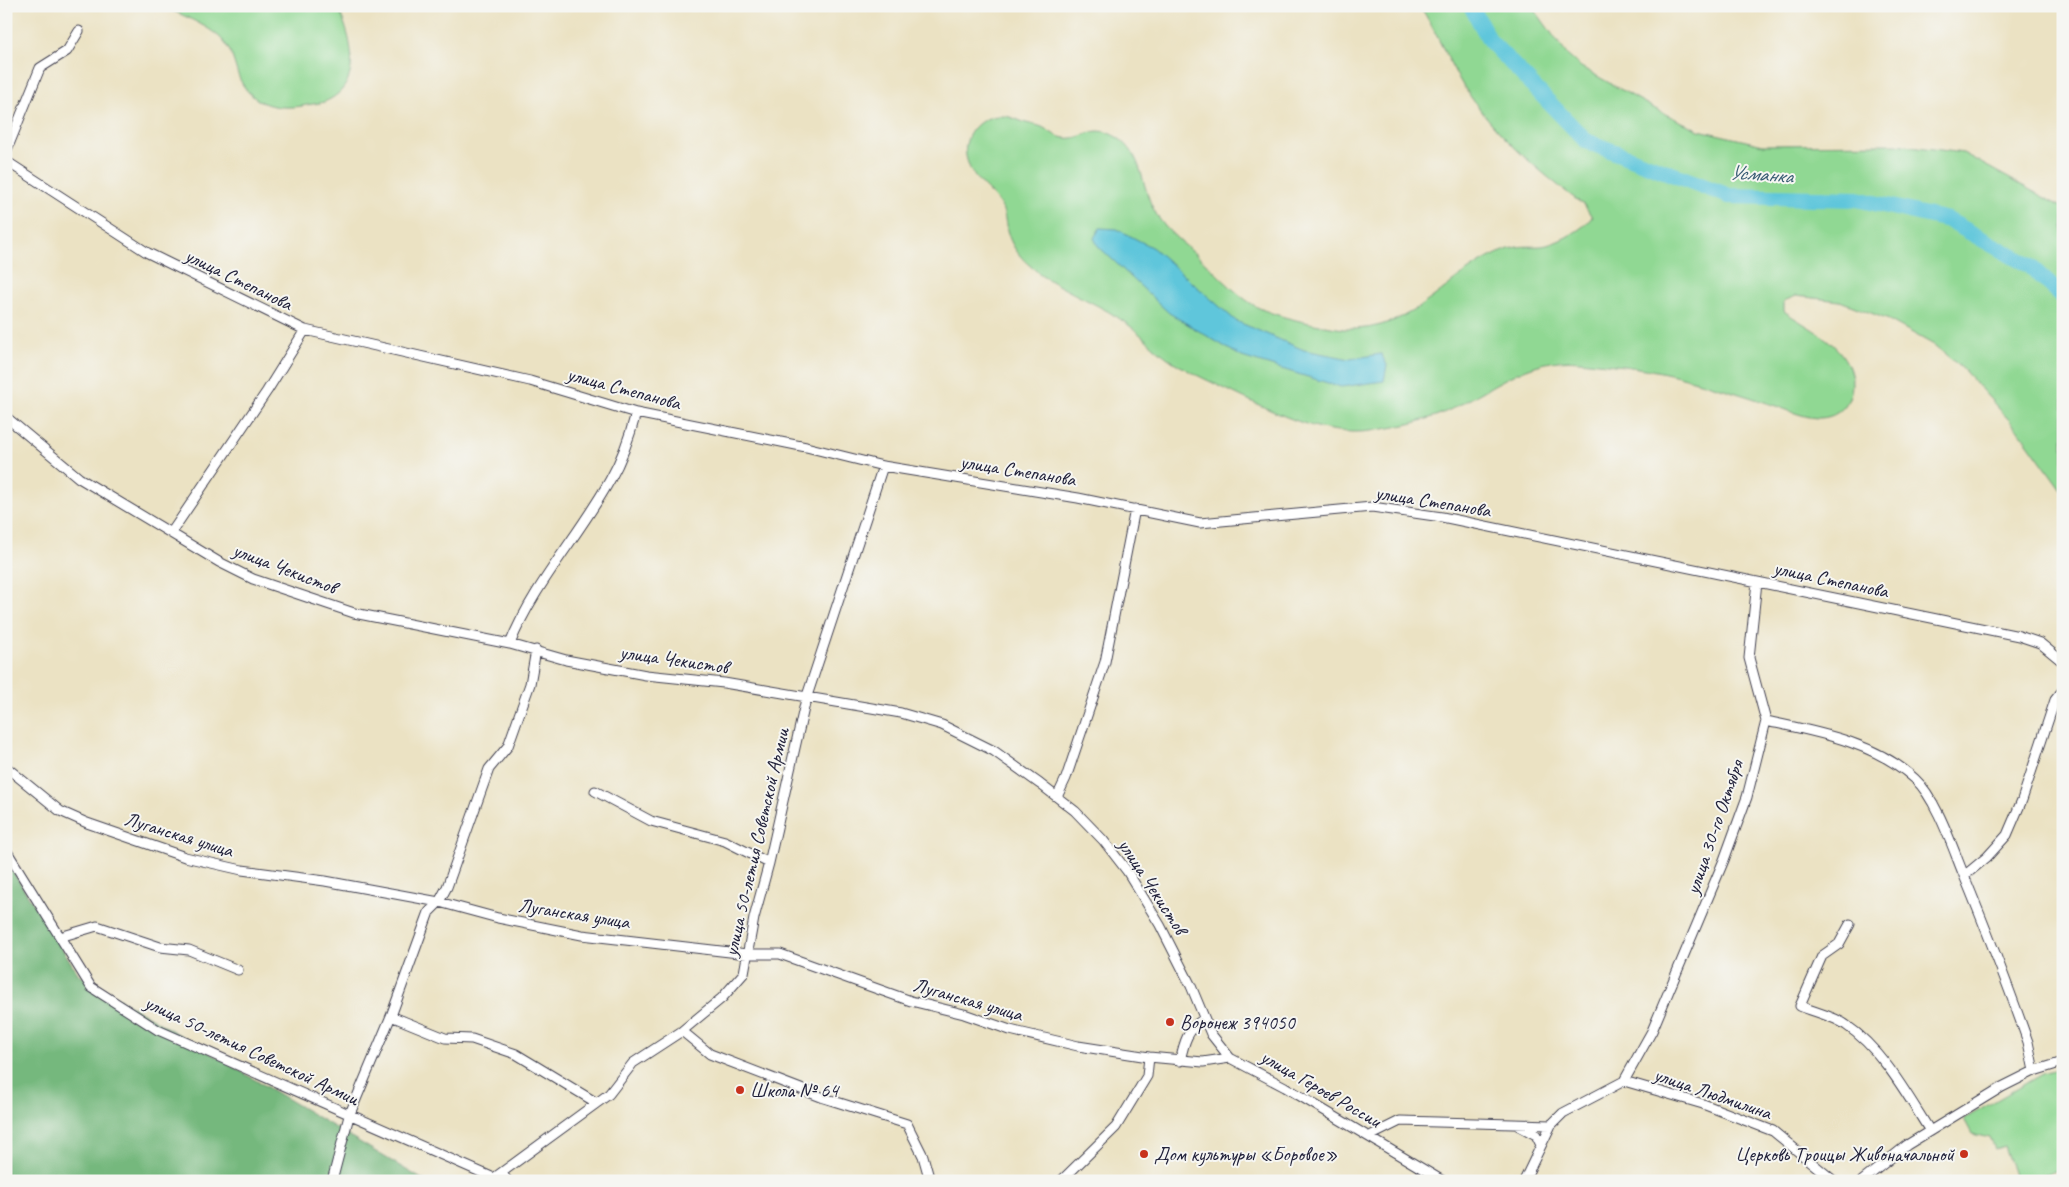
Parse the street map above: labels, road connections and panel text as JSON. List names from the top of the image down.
{
  "streets": {
    "street": [
      "улица Степанова",
      "улица Чекистов",
      "улица 30-го Октября",
      "Луганская улица",
      "улица 50-летия Советской Армии",
      "улица Героев России",
      "улица Людмилина"
    ]
  },
  "crossings": [
    ["улица Степанова", "улица 50-летия Советской Армии"],
    ["улица Чекистов", "улица 50-летия Советской Армии"],
    ["улица Чекистов", "улица Героев России"],
    ["улица 30-го Октября", "улица Людмилина"],
    ["Луганская улица", "улица 50-летия Советской Армии"],
    ["Луганская улица", "улица Героев России"]
  ],
  "water": ["Усманка"],
  "places": [
    "Воронеж 394050",
    "Школа № 64",
    "Дом культуры «Боровое»",
    "Церковь Троицы Живоначальной"
  ]
}
